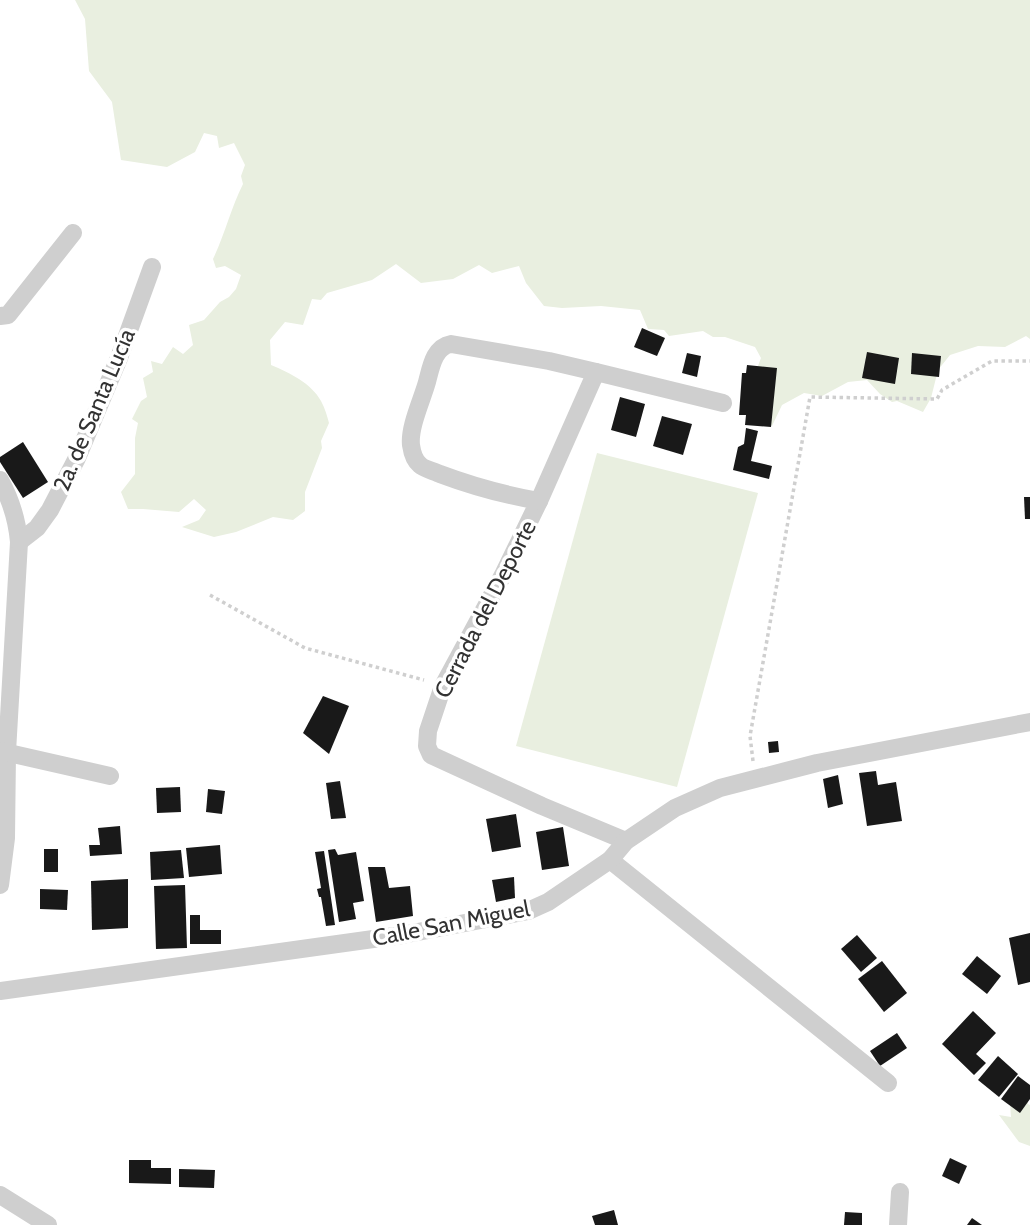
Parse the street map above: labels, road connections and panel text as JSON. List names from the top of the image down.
{
  "streets": {
    "street": ["2a. de Santa Lucía", "Cerrada del Deporte", "Calle San Miguel"]
  },
  "crossings": [
    ["Cerrada del Deporte", "Calle San Miguel"]
  ]
}
